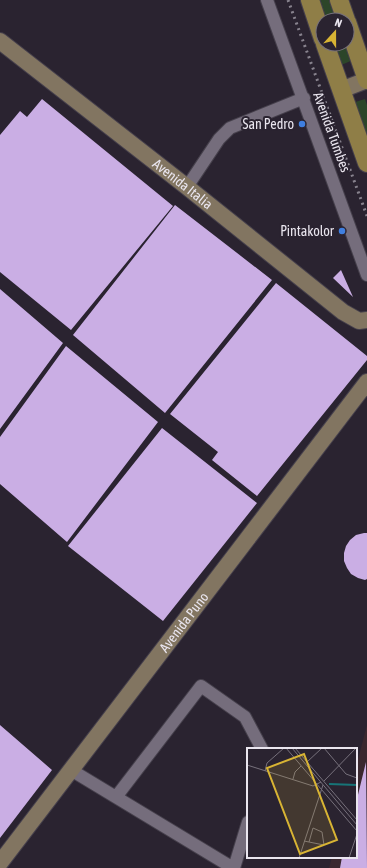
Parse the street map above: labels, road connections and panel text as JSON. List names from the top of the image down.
{
  "streets": {
    "street": ["Avenida Tumbes", "Avenida Italia", "Avenida Puno"]
  },
  "places": ["San Pedro", "Pintakolor"],
  "north": "top"
}
